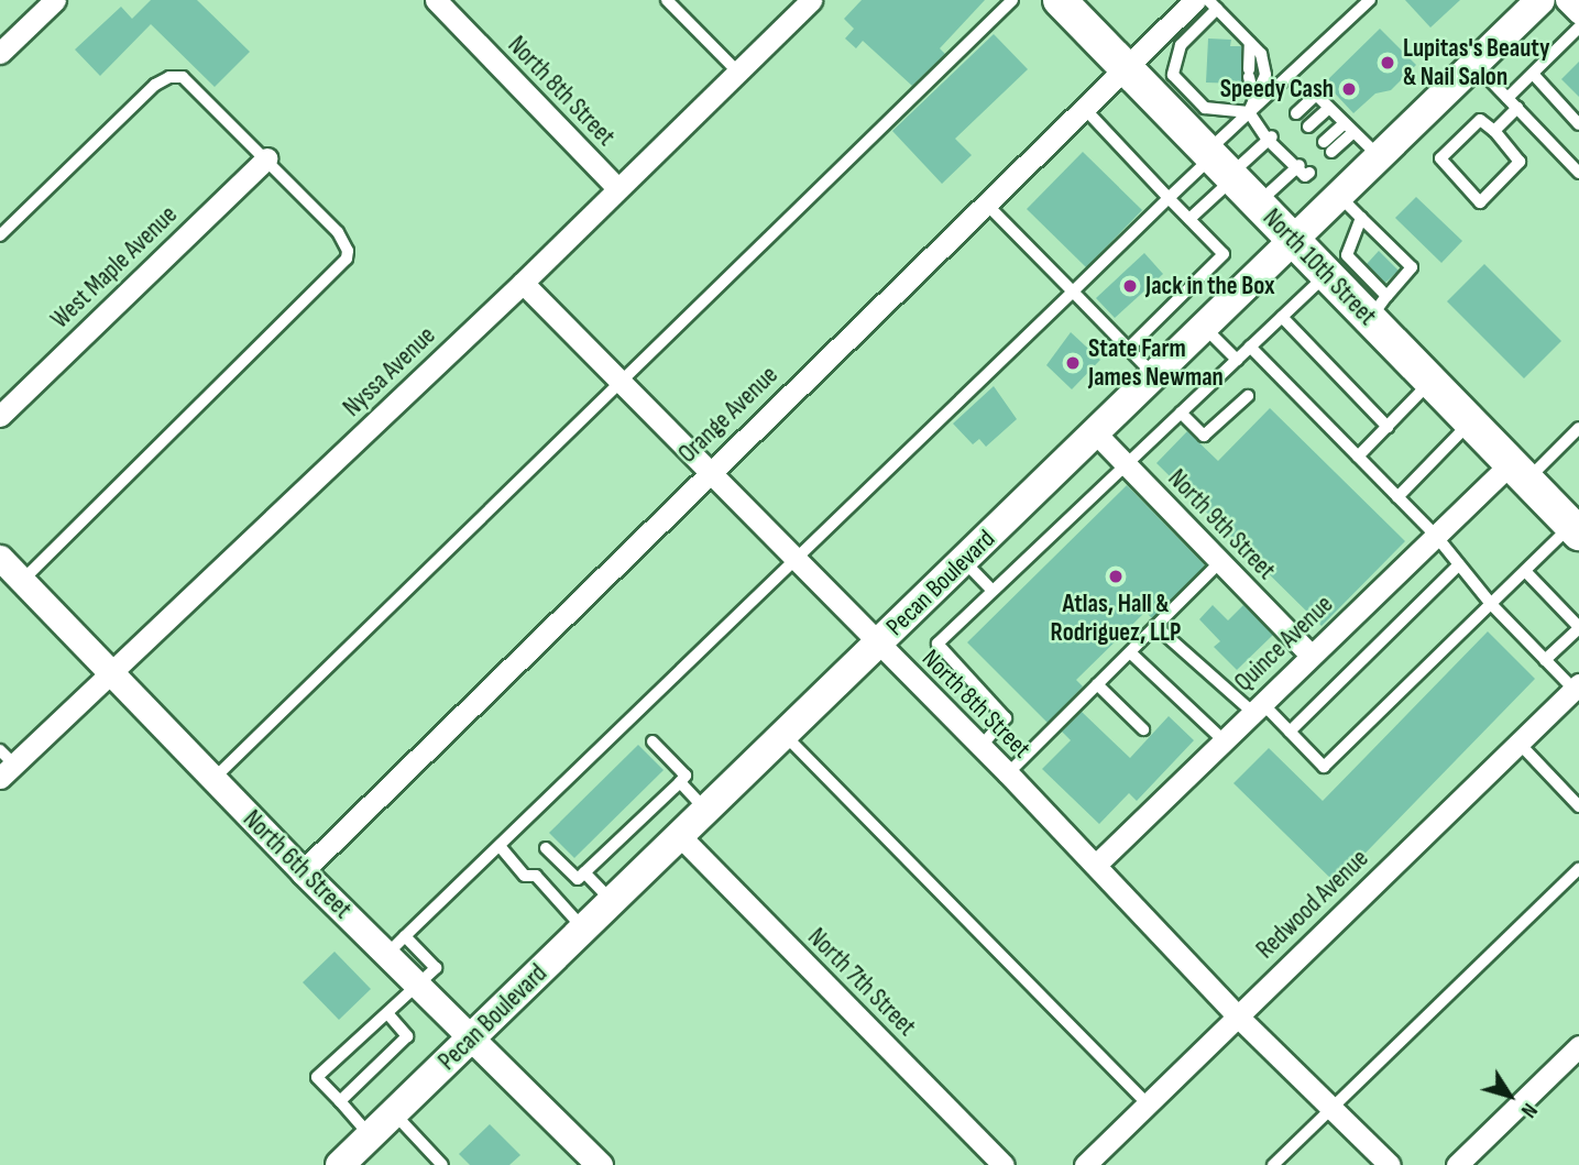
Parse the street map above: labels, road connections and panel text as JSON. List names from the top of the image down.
{
  "streets": {
    "main road": ["North 10th Street", "Pecan Boulevard"],
    "street": [
      "North 8th Street",
      "West Maple Avenue",
      "Nyssa Avenue",
      "Orange Avenue",
      "North 9th Street",
      "Quince Avenue",
      "North 6th Street",
      "Redwood Avenue",
      "North 7th Street"
    ]
  },
  "crossings": [
    ["North 8th Street", "Nyssa Avenue"],
    ["North 8th Street", "Orange Avenue"],
    ["North 8th Street", "Pecan Boulevard"],
    ["North 8th Street", "Quince Avenue"],
    ["North 8th Street", "Redwood Avenue"],
    ["North 10th Street", "Orange Avenue"],
    ["North 10th Street", "Pecan Boulevard"],
    ["North 10th Street", "Quince Avenue"],
    ["Nyssa Avenue", "North 6th Street"],
    ["Orange Avenue", "North 6th Street"],
    ["North 9th Street", "Pecan Boulevard"],
    ["North 9th Street", "Quince Avenue"],
    ["Pecan Boulevard", "North 6th Street"],
    ["Pecan Boulevard", "North 7th Street"]
  ],
  "places": [
    "Lupitas's Beauty & Nail Salon",
    "Speedy Cash",
    "Jack in the Box",
    "State Farm James Newman",
    "Atlas, Hall & Rodriguez, LLP"
  ],
  "north": "bottom right"
}
